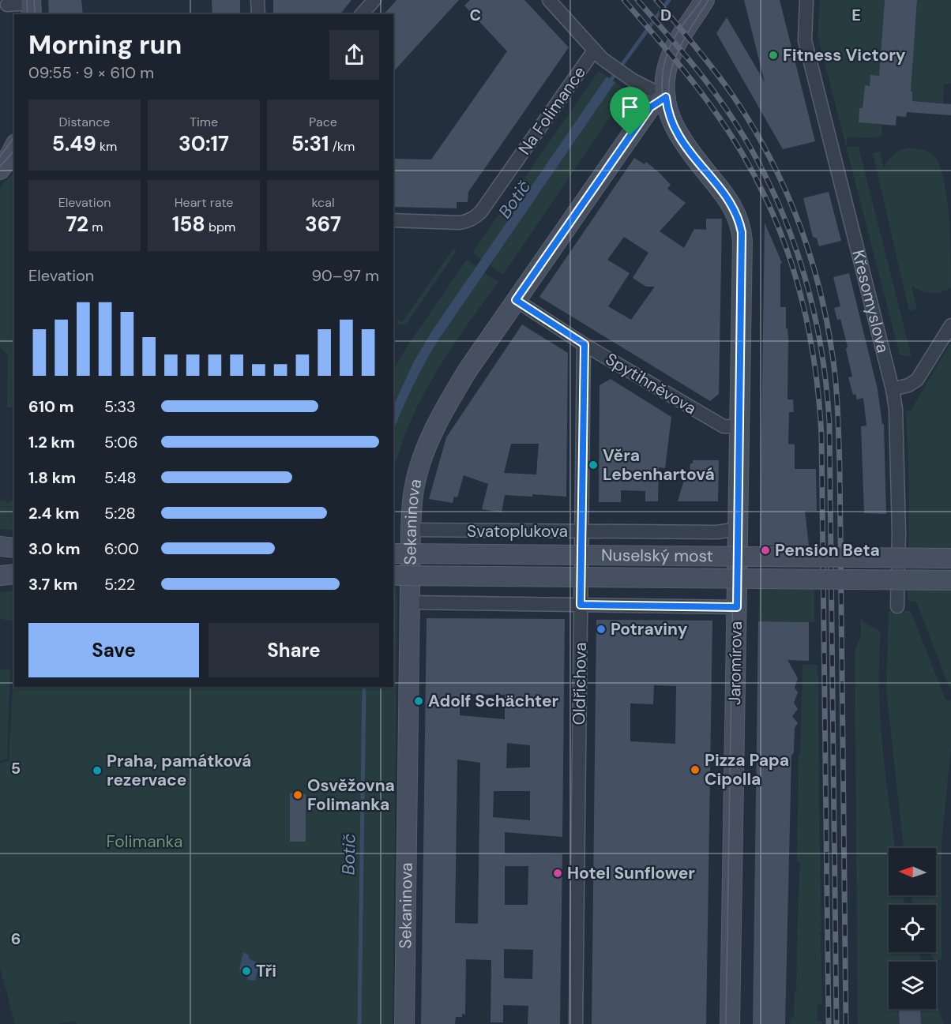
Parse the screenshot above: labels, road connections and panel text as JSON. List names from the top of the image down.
{
  "streets": {
    "main road": ["Sekaninova", "Nuselský most", "Jaromírova"],
    "street": [
      "Na Folimance",
      "Křesomyslova",
      "Spytihněvova",
      "Svatoplukova",
      "Oldřichova"
    ]
  },
  "crossings": [
    ["Na Folimance", "Sekaninova"],
    ["Na Folimance", "Jaromírova"],
    ["Spytihněvova", "Sekaninova"],
    ["Spytihněvova", "Jaromírova"],
    ["Spytihněvova", "Oldřichova"],
    ["Sekaninova", "Svatoplukova"],
    ["Sekaninova", "Jaromírova"],
    ["Svatoplukova", "Jaromírova"],
    ["Svatoplukova", "Oldřichova"]
  ],
  "water": ["Botič"],
  "parks": ["Folimanka"],
  "places": [
    "Fitness Victory",
    "Věra Lebenhartová",
    "Pension Beta",
    "Potraviny",
    "Adolf Schӓchter",
    "Pizza Papa Cipolla",
    "Praha, památková rezervace",
    "Osvěžovna Folimanka",
    "Hotel Sunflower",
    "Tři"
  ],
  "north": "left",
  "page": {
    "heading": ["Morning run", "09:55 · 9 × 610 m"],
    "stats": [
      ["Distance", "5.49 km"],
      ["Time", "30:17"],
      ["Pace", "5:31 /km"],
      ["Elevation", "72 m"],
      ["Heart rate", "158 bpm"],
      ["kcal", "367"]
    ],
    "chart": ["Elevation", "90–97 m"],
    "list": [
      {
        "name": "610 m",
        "note": "5:33"
      },
      {
        "name": "1.2 km",
        "note": "5:06"
      },
      {
        "name": "1.8 km",
        "note": "5:48"
      },
      {
        "name": "2.4 km",
        "note": "5:28"
      },
      {
        "name": "3.0 km",
        "note": "6:00"
      },
      {
        "name": "3.7 km",
        "note": "5:22"
      }
    ],
    "buttons": ["Save", "Share"]
  },
  "grid": {
    "columns": ["C", "D", "E"],
    "rows": ["5", "6"]
  }
}
